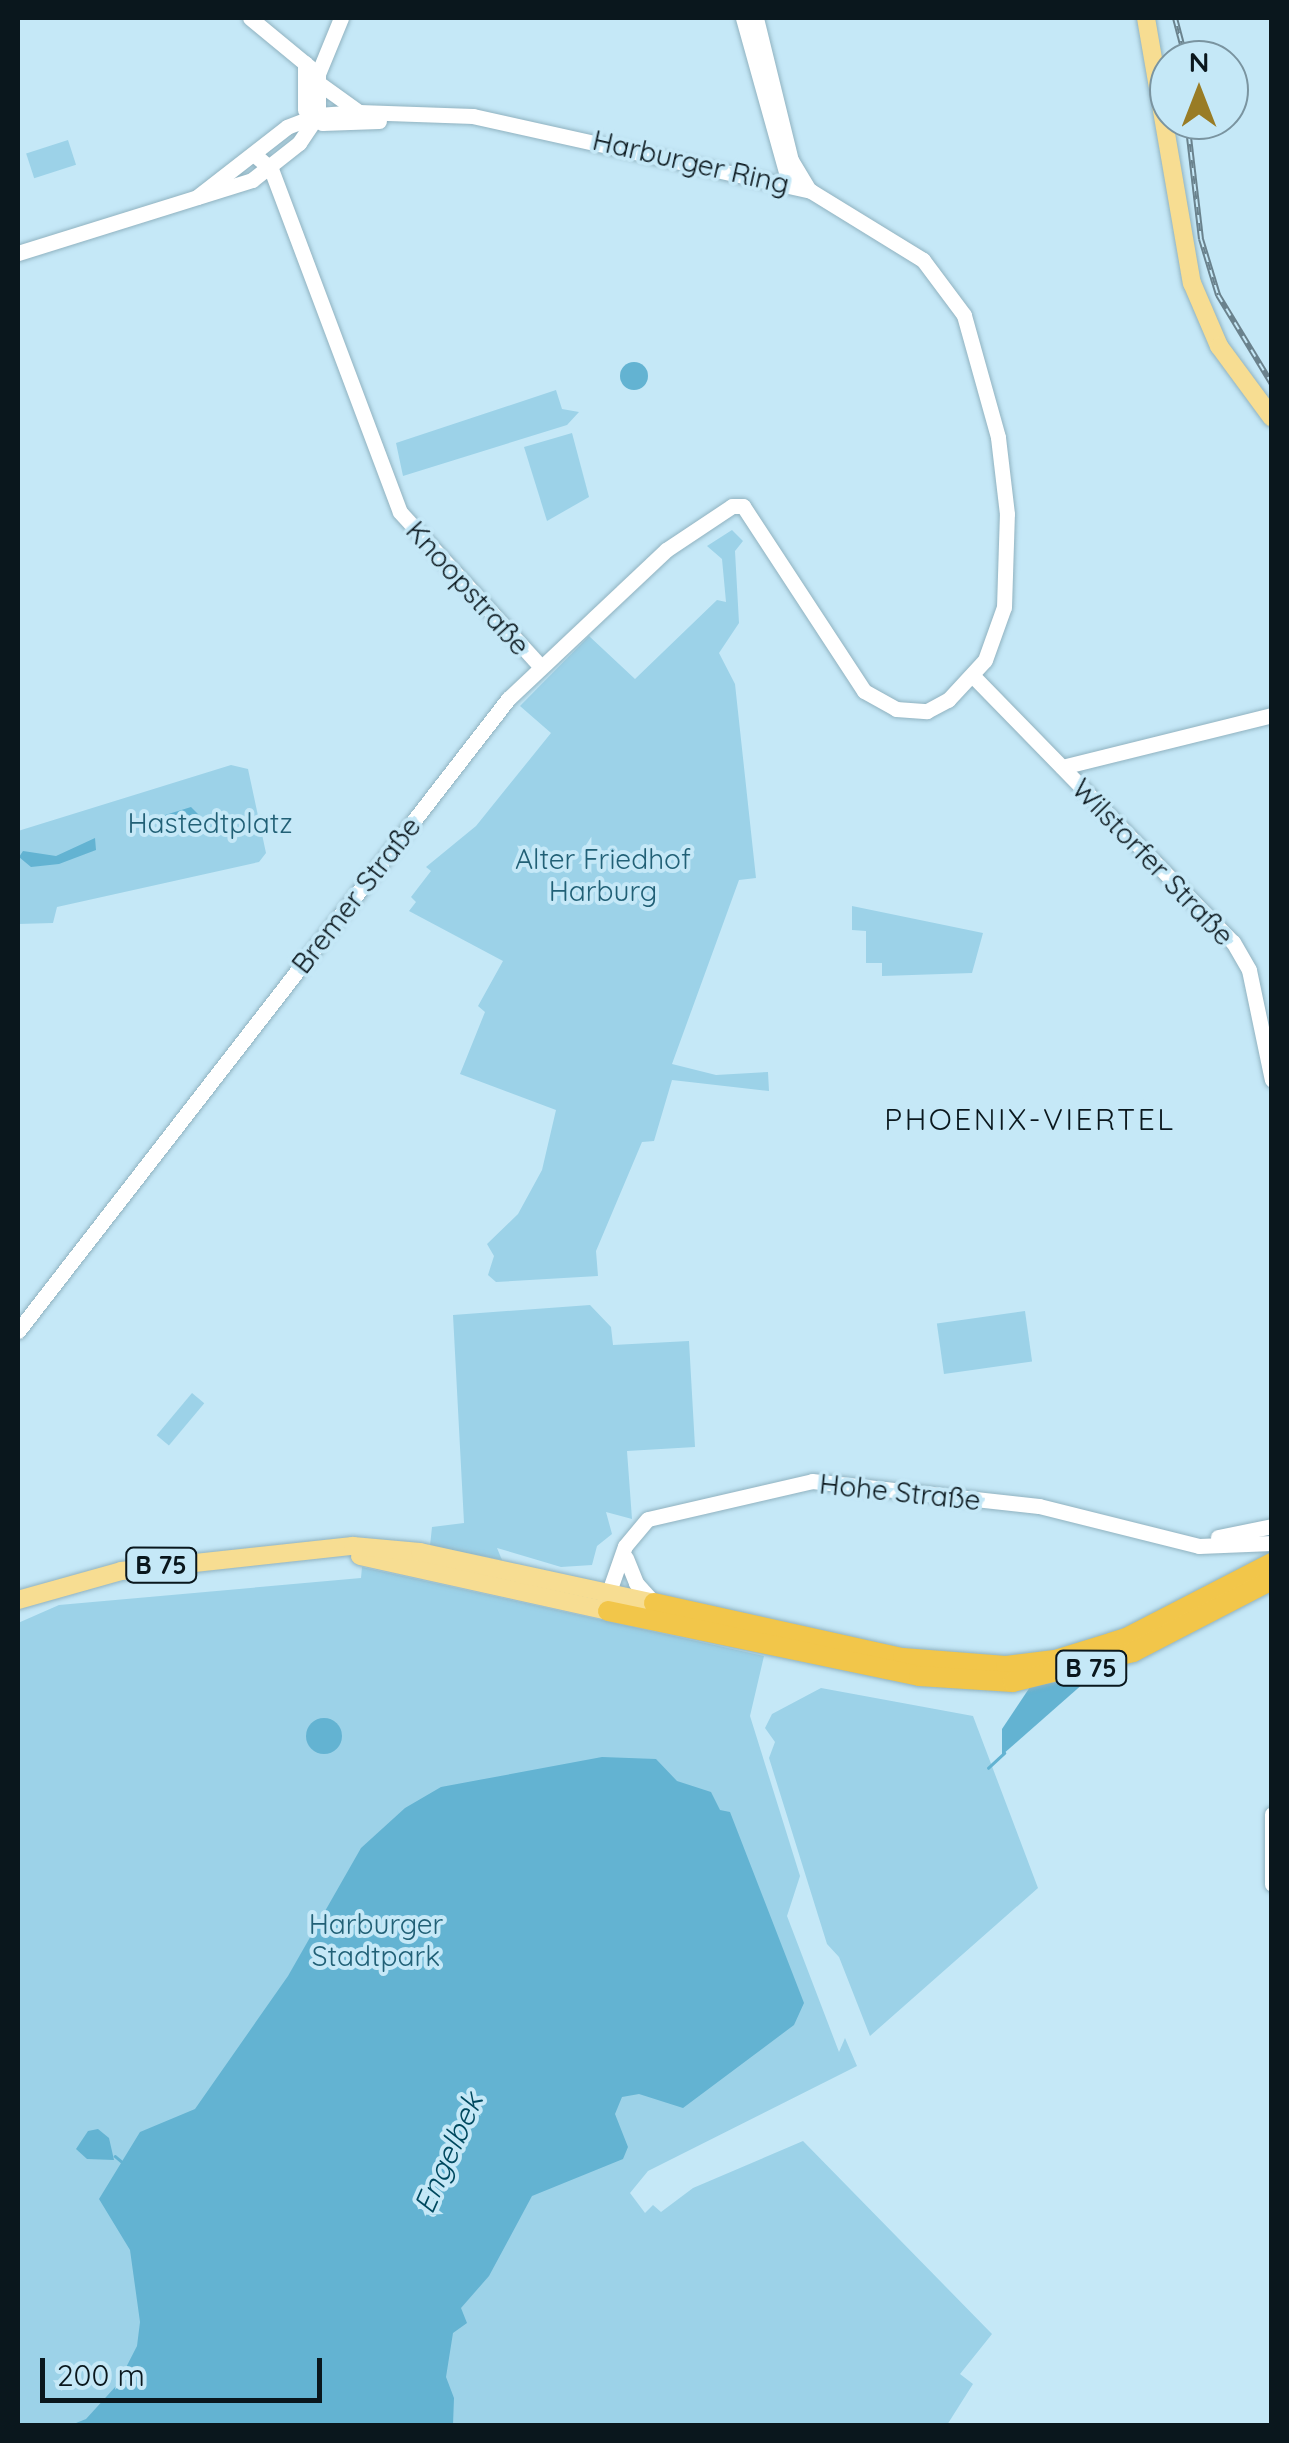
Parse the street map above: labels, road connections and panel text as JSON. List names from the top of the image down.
{
  "streets": {
    "highway": ["B 75"],
    "main road": [
      "Harburger Ring",
      "Knoopstraße",
      "Wilstorfer Straße",
      "Bremer Straße",
      "Hohe Straße"
    ]
  },
  "crossings": [
    ["Harburger Ring", "Wilstorfer Straße"],
    ["Harburger Ring", "Bremer Straße"],
    ["Knoopstraße", "Bremer Straße"],
    ["Wilstorfer Straße", "Bremer Straße"]
  ],
  "districts": ["PHOENIX-VIERTEL"],
  "water": ["Engelbek"],
  "parks": ["Hastedtplatz", "Alter Friedhof Harburg", "Harburger Stadtpark"],
  "scale_bar": "200 m",
  "north": "top"
}
